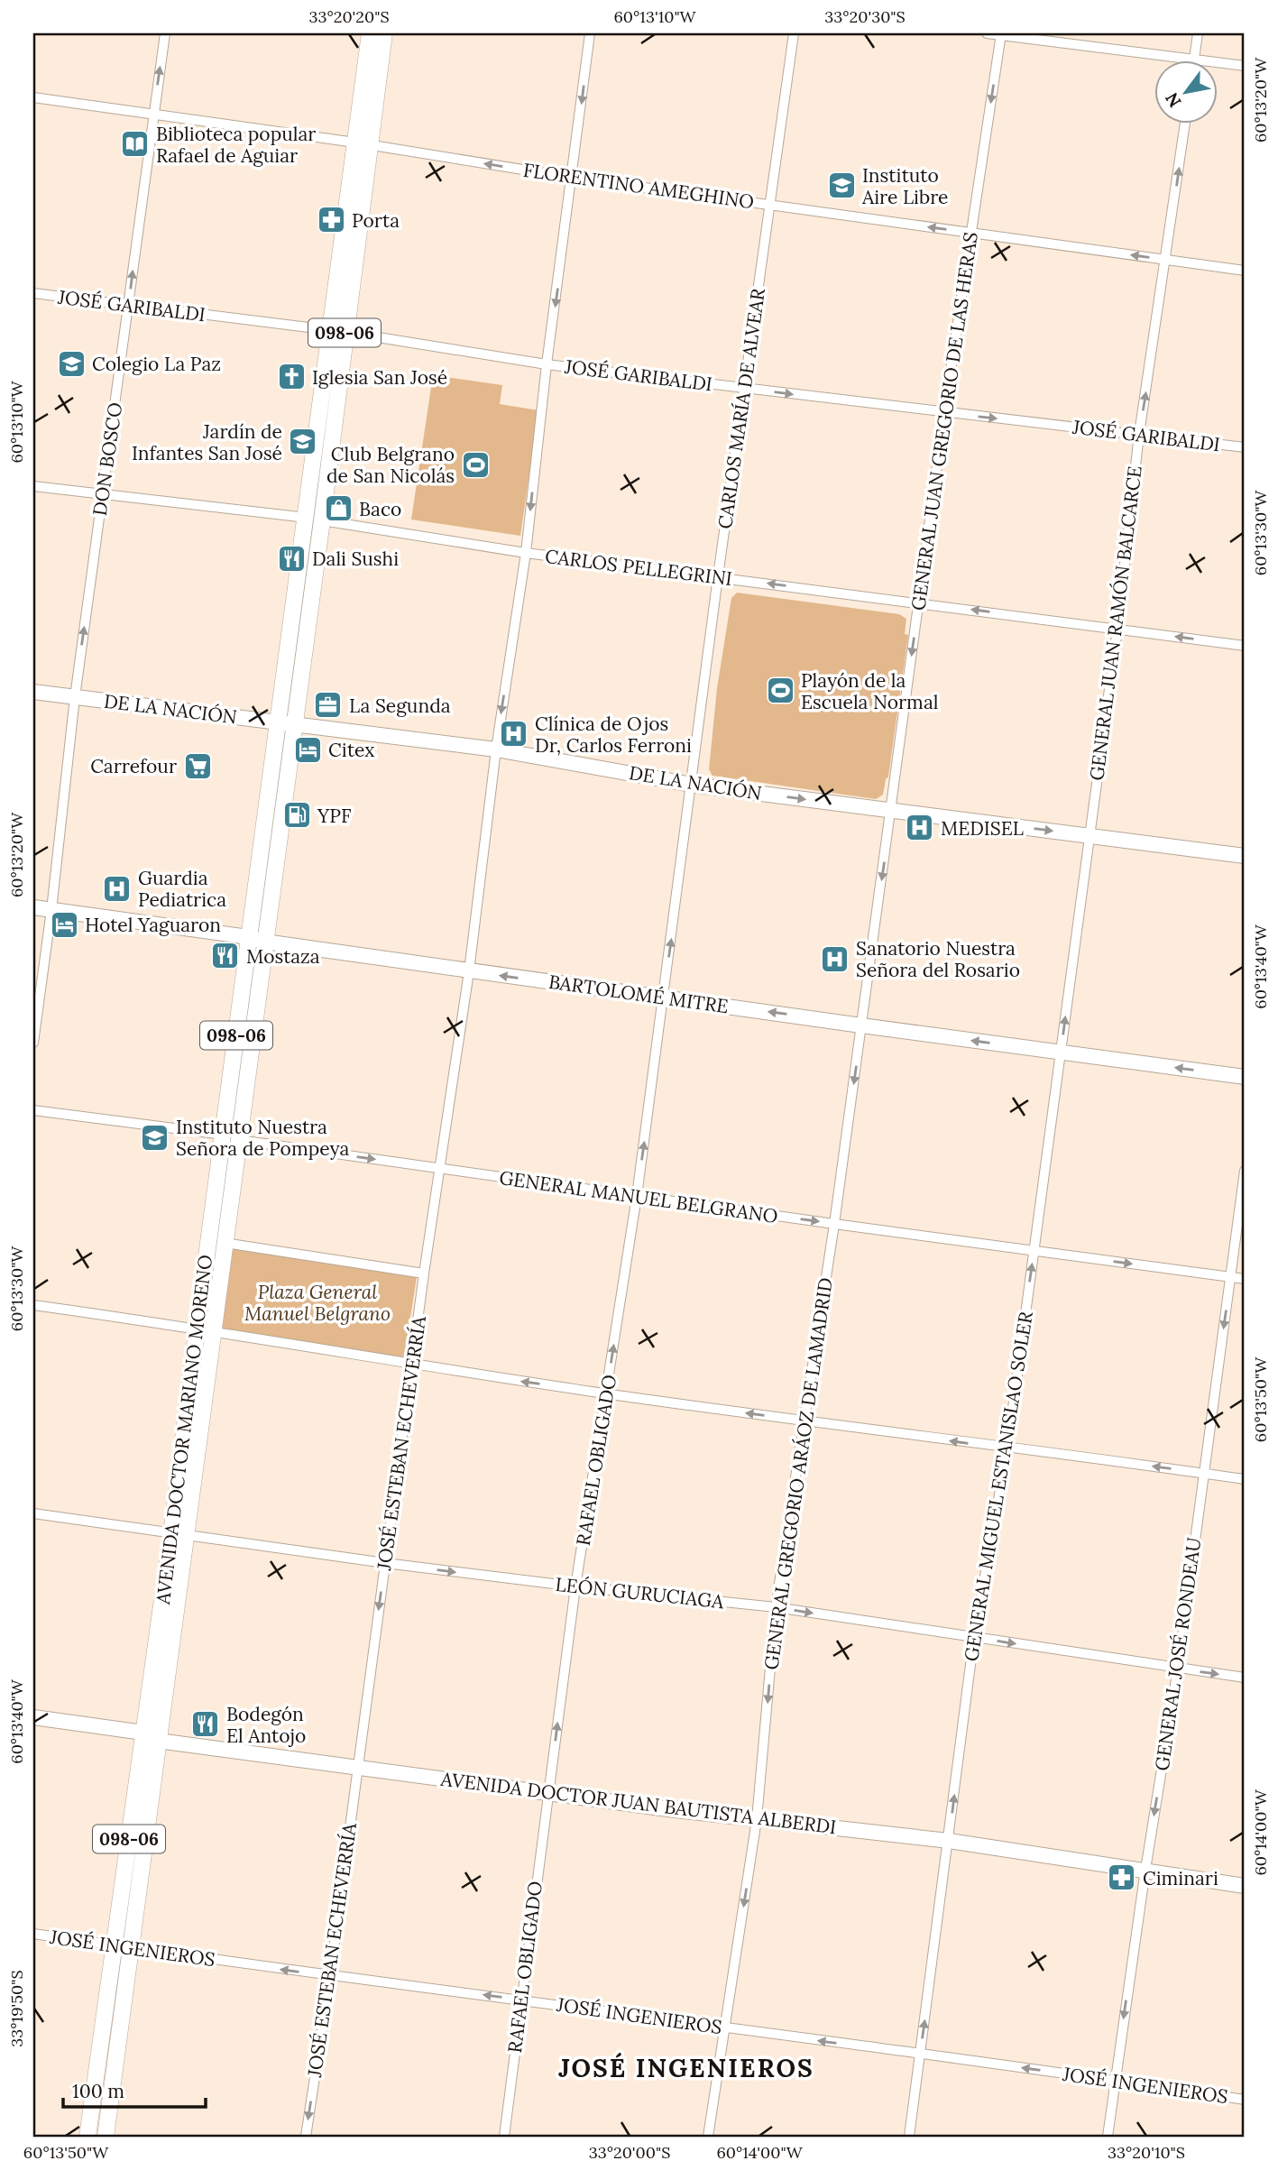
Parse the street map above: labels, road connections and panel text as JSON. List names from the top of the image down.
{
  "streets": {
    "main road": ["098-06", "AVENIDA DOCTOR MARIANO MORENO"],
    "street": [
      "FLORENTINO AMEGHINO",
      "JOSÉ GARIBALDI",
      "CARLOS MARÍA DE ALVEAR",
      "GENERAL JUAN GREGORIO DE LAS HERAS",
      "DON BOSCO",
      "CARLOS PELLEGRINI",
      "GENERAL JUAN RAMÓN BALCARCE",
      "DE LA NACIÓN",
      "BARTOLOMÉ MITRE",
      "GENERAL MANUEL BELGRANO",
      "JOSÉ ESTEBAN ECHEVERRÍA",
      "RAFAEL OBLIGADO",
      "GENERAL GREGORIO ARÁOZ DE LAMADRID",
      "GENERAL MIGUEL ESTANISLAO SOLER",
      "LEÓN GURUCIAGA",
      "GENERAL JOSÉ RONDEAU",
      "AVENIDA DOCTOR JUAN BAUTISTA ALBERDI",
      "JOSÉ INGENIEROS"
    ]
  },
  "crossings": [
    ["FLORENTINO AMEGHINO", "098-06"],
    ["FLORENTINO AMEGHINO", "CARLOS MARÍA DE ALVEAR"],
    ["FLORENTINO AMEGHINO", "GENERAL JUAN GREGORIO DE LAS HERAS"],
    ["FLORENTINO AMEGHINO", "DON BOSCO"],
    ["FLORENTINO AMEGHINO", "GENERAL JUAN RAMÓN BALCARCE"],
    ["FLORENTINO AMEGHINO", "JOSÉ ESTEBAN ECHEVERRÍA"],
    ["JOSÉ GARIBALDI", "098-06"],
    ["JOSÉ GARIBALDI", "CARLOS MARÍA DE ALVEAR"],
    ["JOSÉ GARIBALDI", "GENERAL JUAN GREGORIO DE LAS HERAS"],
    ["JOSÉ GARIBALDI", "DON BOSCO"],
    ["JOSÉ GARIBALDI", "GENERAL JUAN RAMÓN BALCARCE"],
    ["JOSÉ GARIBALDI", "JOSÉ ESTEBAN ECHEVERRÍA"],
    ["098-06", "CARLOS PELLEGRINI"],
    ["098-06", "DE LA NACIÓN"],
    ["098-06", "AVENIDA DOCTOR MARIANO MORENO"],
    ["CARLOS MARÍA DE ALVEAR", "CARLOS PELLEGRINI"],
    ["CARLOS MARÍA DE ALVEAR", "DE LA NACIÓN"],
    ["CARLOS MARÍA DE ALVEAR", "RAFAEL OBLIGADO"],
    ["GENERAL JUAN GREGORIO DE LAS HERAS", "CARLOS PELLEGRINI"],
    ["GENERAL JUAN GREGORIO DE LAS HERAS", "DE LA NACIÓN"],
    ["GENERAL JUAN GREGORIO DE LAS HERAS", "GENERAL GREGORIO ARÁOZ DE LAMADRID"],
    ["DON BOSCO", "CARLOS PELLEGRINI"],
    ["DON BOSCO", "DE LA NACIÓN"],
    ["DON BOSCO", "BARTOLOMÉ MITRE"],
    ["CARLOS PELLEGRINI", "GENERAL JUAN RAMÓN BALCARCE"],
    ["CARLOS PELLEGRINI", "JOSÉ ESTEBAN ECHEVERRÍA"],
    ["GENERAL JUAN RAMÓN BALCARCE", "DE LA NACIÓN"],
    ["GENERAL JUAN RAMÓN BALCARCE", "GENERAL MIGUEL ESTANISLAO SOLER"],
    ["DE LA NACIÓN", "AVENIDA DOCTOR MARIANO MORENO"],
    ["DE LA NACIÓN", "JOSÉ ESTEBAN ECHEVERRÍA"],
    ["DE LA NACIÓN", "RAFAEL OBLIGADO"],
    ["DE LA NACIÓN", "GENERAL GREGORIO ARÁOZ DE LAMADRID"],
    ["DE LA NACIÓN", "GENERAL MIGUEL ESTANISLAO SOLER"],
    ["BARTOLOMÉ MITRE", "AVENIDA DOCTOR MARIANO MORENO"],
    ["BARTOLOMÉ MITRE", "JOSÉ ESTEBAN ECHEVERRÍA"],
    ["BARTOLOMÉ MITRE", "RAFAEL OBLIGADO"],
    ["BARTOLOMÉ MITRE", "GENERAL GREGORIO ARÁOZ DE LAMADRID"],
    ["BARTOLOMÉ MITRE", "GENERAL MIGUEL ESTANISLAO SOLER"],
    ["GENERAL MANUEL BELGRANO", "AVENIDA DOCTOR MARIANO MORENO"],
    ["GENERAL MANUEL BELGRANO", "JOSÉ ESTEBAN ECHEVERRÍA"],
    ["GENERAL MANUEL BELGRANO", "RAFAEL OBLIGADO"],
    ["GENERAL MANUEL BELGRANO", "GENERAL GREGORIO ARÁOZ DE LAMADRID"],
    ["GENERAL MANUEL BELGRANO", "GENERAL MIGUEL ESTANISLAO SOLER"],
    ["GENERAL MANUEL BELGRANO", "GENERAL JOSÉ RONDEAU"],
    ["AVENIDA DOCTOR MARIANO MORENO", "LEÓN GURUCIAGA"],
    ["AVENIDA DOCTOR MARIANO MORENO", "AVENIDA DOCTOR JUAN BAUTISTA ALBERDI"],
    ["AVENIDA DOCTOR MARIANO MORENO", "JOSÉ INGENIEROS"],
    ["JOSÉ ESTEBAN ECHEVERRÍA", "LEÓN GURUCIAGA"],
    ["JOSÉ ESTEBAN ECHEVERRÍA", "AVENIDA DOCTOR JUAN BAUTISTA ALBERDI"],
    ["JOSÉ ESTEBAN ECHEVERRÍA", "JOSÉ INGENIEROS"],
    ["RAFAEL OBLIGADO", "LEÓN GURUCIAGA"],
    ["RAFAEL OBLIGADO", "AVENIDA DOCTOR JUAN BAUTISTA ALBERDI"],
    ["RAFAEL OBLIGADO", "JOSÉ INGENIEROS"],
    ["GENERAL GREGORIO ARÁOZ DE LAMADRID", "LEÓN GURUCIAGA"],
    ["GENERAL GREGORIO ARÁOZ DE LAMADRID", "AVENIDA DOCTOR JUAN BAUTISTA ALBERDI"],
    ["GENERAL GREGORIO ARÁOZ DE LAMADRID", "JOSÉ INGENIEROS"],
    ["GENERAL MIGUEL ESTANISLAO SOLER", "LEÓN GURUCIAGA"],
    ["GENERAL MIGUEL ESTANISLAO SOLER", "AVENIDA DOCTOR JUAN BAUTISTA ALBERDI"],
    ["GENERAL MIGUEL ESTANISLAO SOLER", "JOSÉ INGENIEROS"],
    ["LEÓN GURUCIAGA", "GENERAL JOSÉ RONDEAU"],
    ["GENERAL JOSÉ RONDEAU", "AVENIDA DOCTOR JUAN BAUTISTA ALBERDI"],
    ["GENERAL JOSÉ RONDEAU", "JOSÉ INGENIEROS"]
  ],
  "one_way": [
    "FLORENTINO AMEGHINO",
    "GENERAL JUAN GREGORIO DE LAS HERAS",
    "DON BOSCO",
    "CARLOS PELLEGRINI",
    "GENERAL JUAN RAMÓN BALCARCE",
    "BARTOLOMÉ MITRE",
    "GENERAL MANUEL BELGRANO",
    "JOSÉ ESTEBAN ECHEVERRÍA",
    "RAFAEL OBLIGADO",
    "GENERAL GREGORIO ARÁOZ DE LAMADRID",
    "GENERAL MIGUEL ESTANISLAO SOLER",
    "LEÓN GURUCIAGA",
    "GENERAL JOSÉ RONDEAU",
    "JOSÉ INGENIEROS"
  ],
  "districts": ["JOSÉ INGENIEROS"],
  "parks": ["Plaza General Manuel Belgrano"],
  "places": {
    "library": ["Biblioteca popular Rafael de Aguiar"],
    "school or university": [
      "Instituto Aire Libre",
      "Colegio La Paz",
      "Jardín de Infantes San José",
      "Instituto Nuestra Señora de Pompeya"
    ],
    "pharmacy": ["Porta", "Ciminari"],
    "church": ["Iglesia San José"],
    "sports": ["Club Belgrano de San Nicolás", "Playón de la Escuela Normal"],
    "shop": ["Baco"],
    "restaurant": ["Dali Sushi", "Mostaza", "Bodegón El Antojo"],
    "office": ["La Segunda"],
    "hospital": [
      "Clínica de Ojos Dr, Carlos Ferroni",
      "MEDISEL",
      "Guardia Pediatrica",
      "Sanatorio Nuestra Señora del Rosario"
    ],
    "hotel": ["Citex", "Hotel Yaguaron"],
    "supermarket": ["Carrefour"],
    "fuel station": ["YPF"]
  },
  "scale_bar": "100 m",
  "north": "bottom left",
  "coordinates": [
    "33°20'20\"S",
    "60°13'10\"W",
    "33°20'30\"S",
    "60°13'20\"W",
    "60°13'30\"W",
    "60°13'40\"W",
    "60°13'50\"W",
    "60°14'00\"W",
    "33°19'50\"S",
    "33°20'00\"S",
    "33°20'10\"S"
  ]
}
